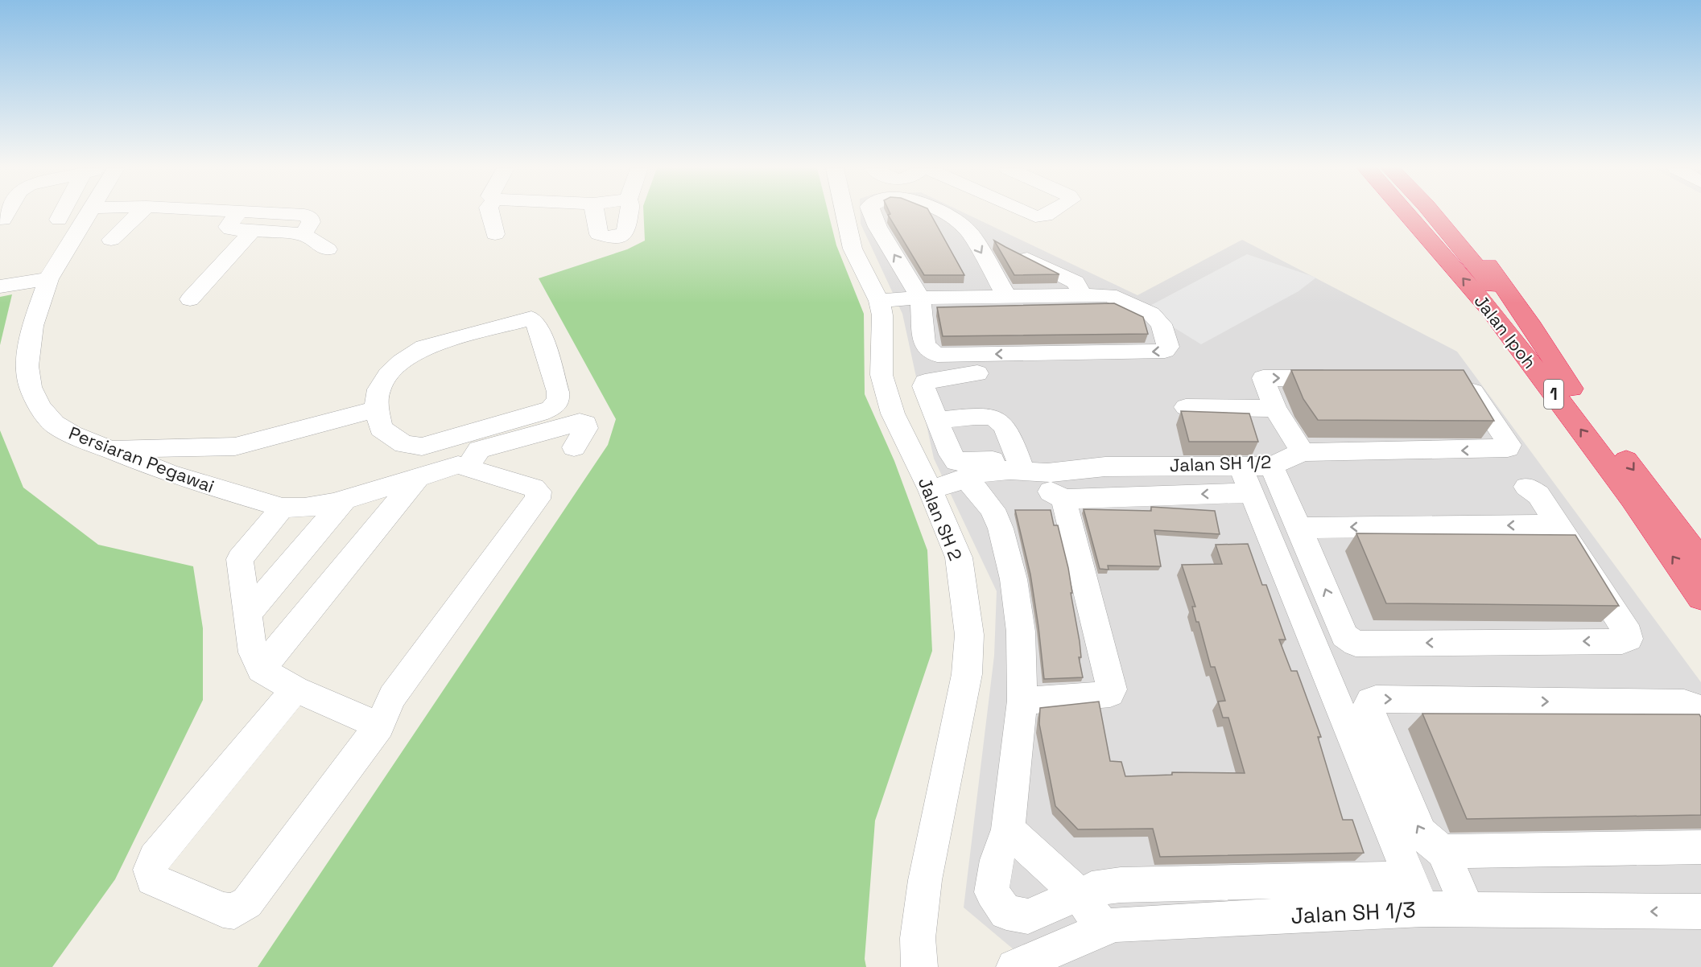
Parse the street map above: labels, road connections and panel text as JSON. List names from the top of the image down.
{
  "streets": {
    "highway": ["Jalan Ipoh", "1"],
    "street": [
      "Persiaran Pegawai",
      "Jalan SH 1/2",
      "Jalan SH 2",
      "Jalan SH 1/3"
    ]
  },
  "crossings": [
    ["Jalan SH 1/2", "Jalan SH 2"]
  ]
}
